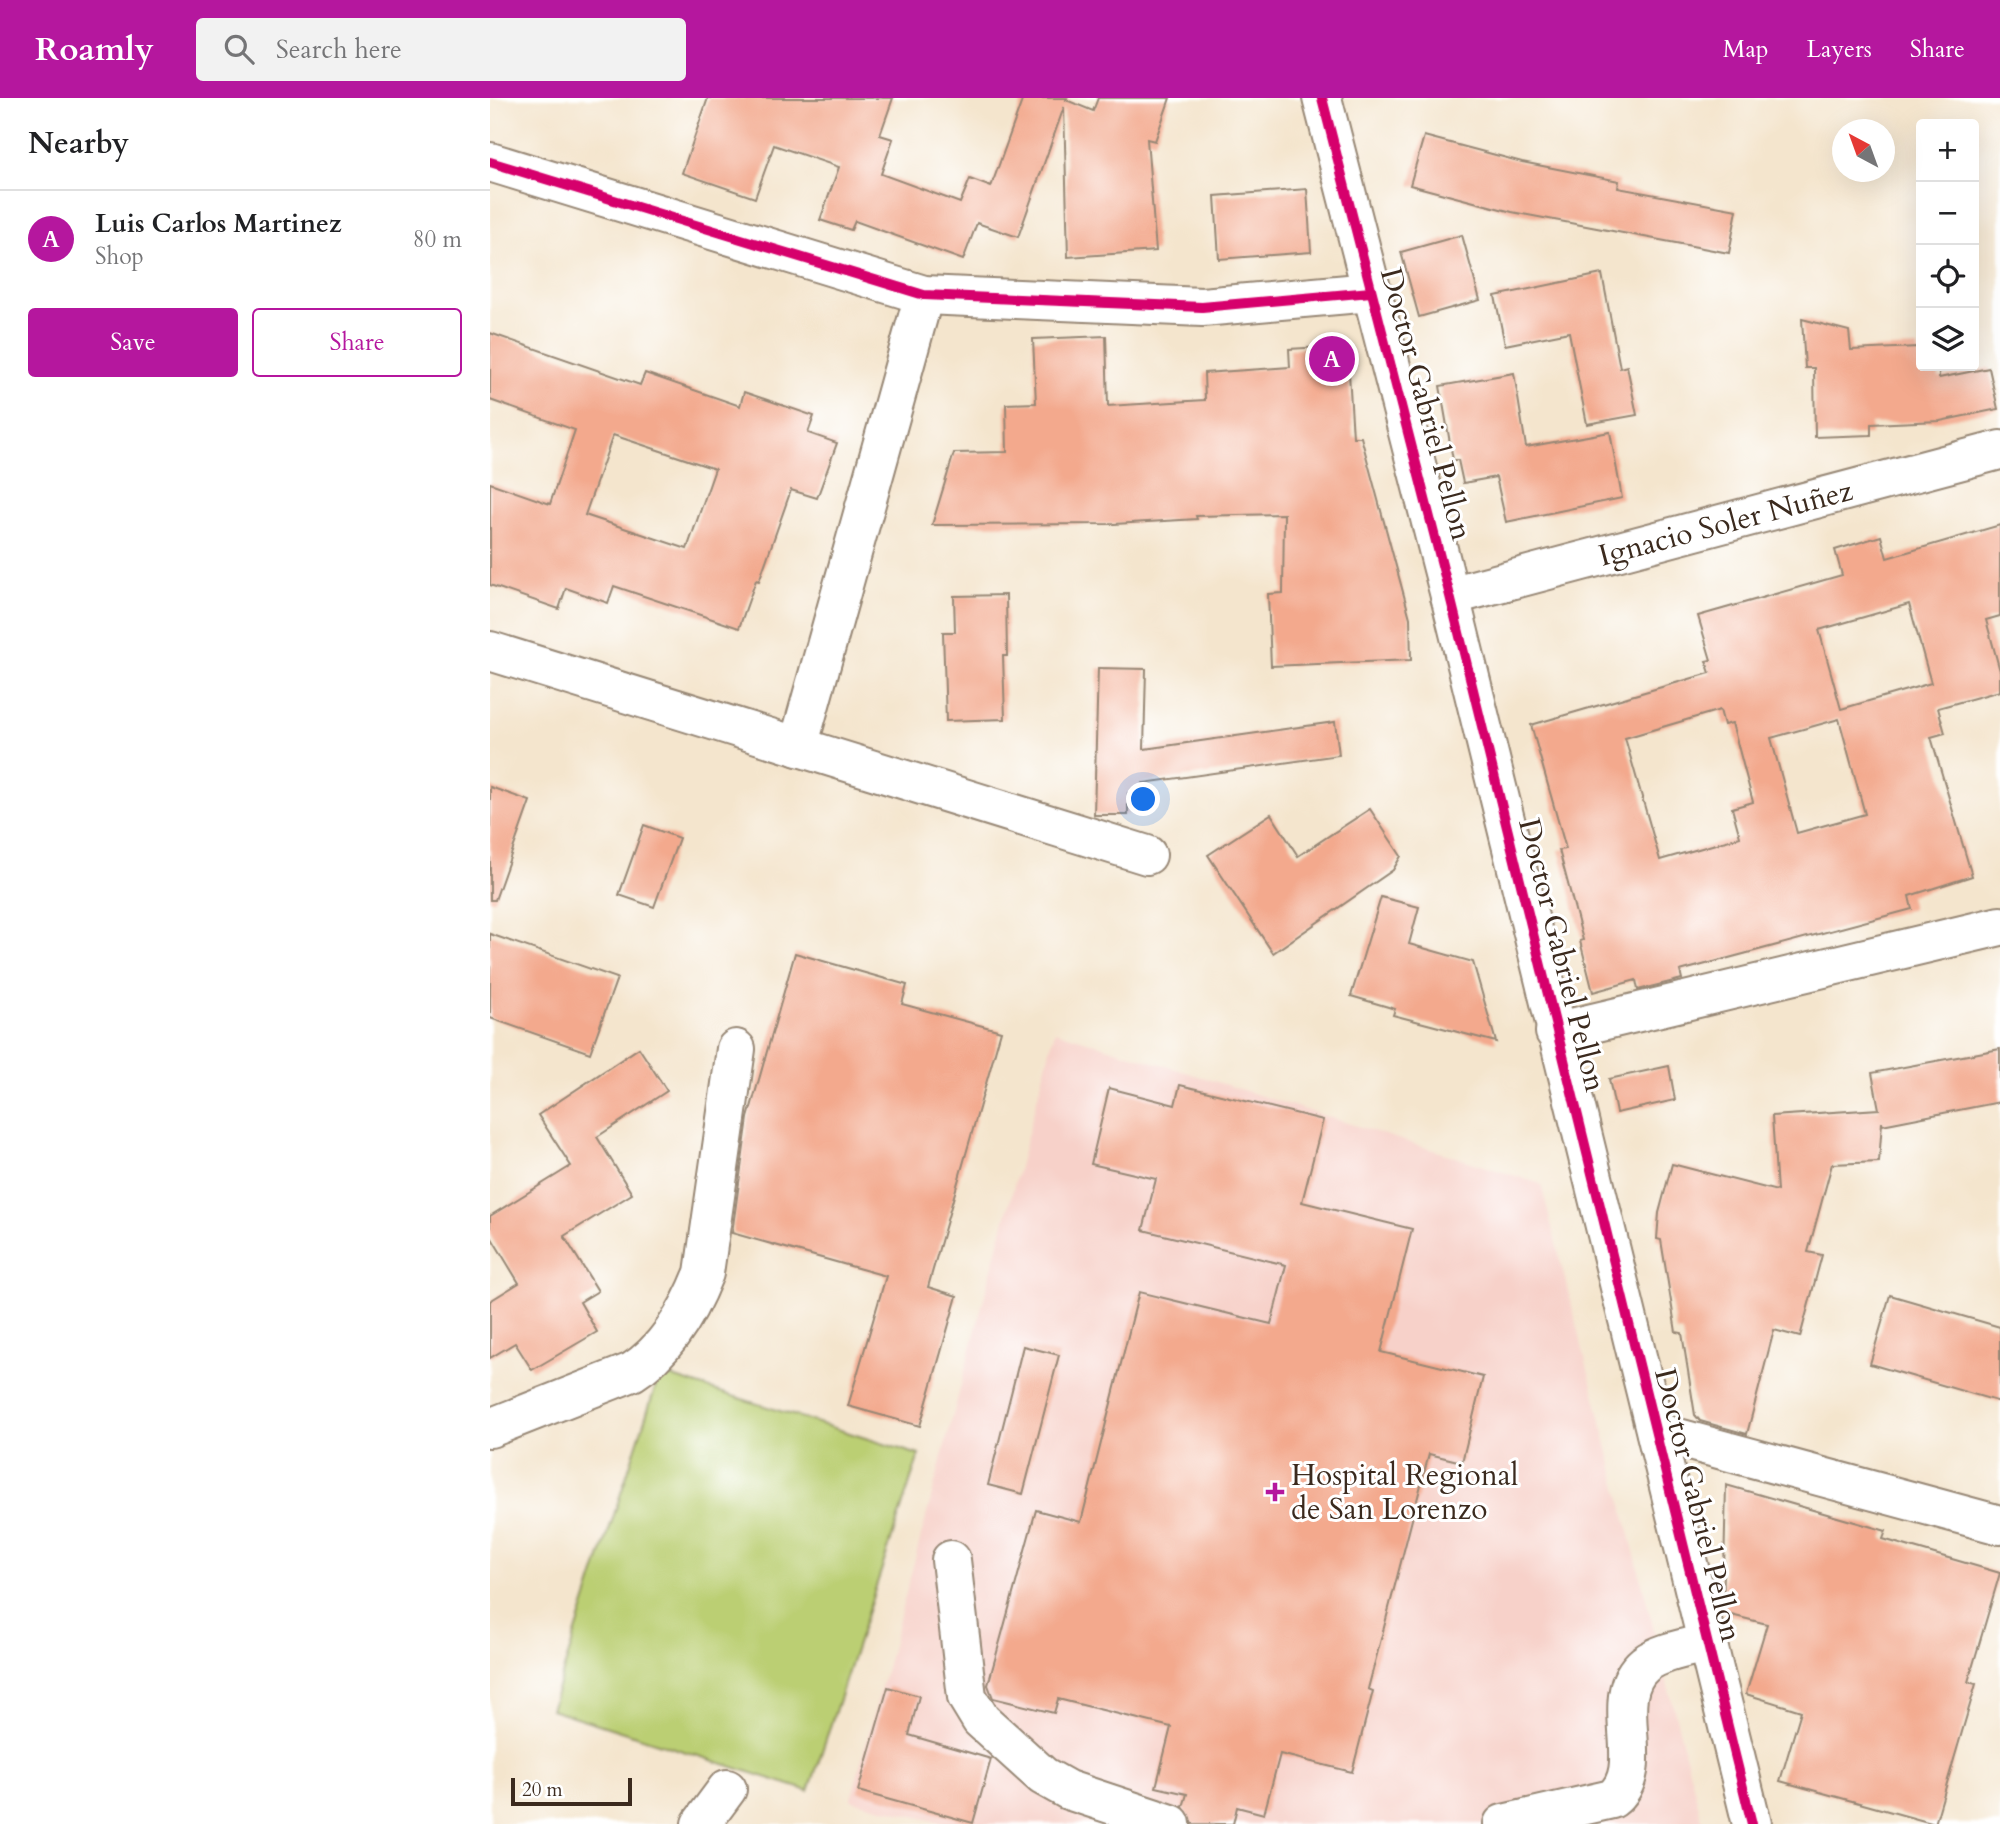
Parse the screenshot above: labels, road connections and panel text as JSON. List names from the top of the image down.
{
  "streets": {
    "street": ["Doctor Gabriel Pellon", "Ignacio Soler Nuñez"]
  },
  "crossings": [
    ["Doctor Gabriel Pellon", "Ignacio Soler Nuñez"]
  ],
  "places": {
    "health": ["Hospital Regional de San Lorenzo"]
  },
  "scale_bar": "20 m",
  "north": "top left",
  "page": {
    "header": "Roamly",
    "search": "Search here",
    "nav": ["Map", "Layers", "Share"],
    "heading": "Nearby",
    "map_buttons": ["+", "−"],
    "list": [
      {
        "mark": "A",
        "name": "Luis Carlos Martinez",
        "note": "Shop",
        "value": "80 m"
      }
    ],
    "buttons": ["Save", "Share"],
    "pins": "A",
    "scale": "20 m"
  }
}
